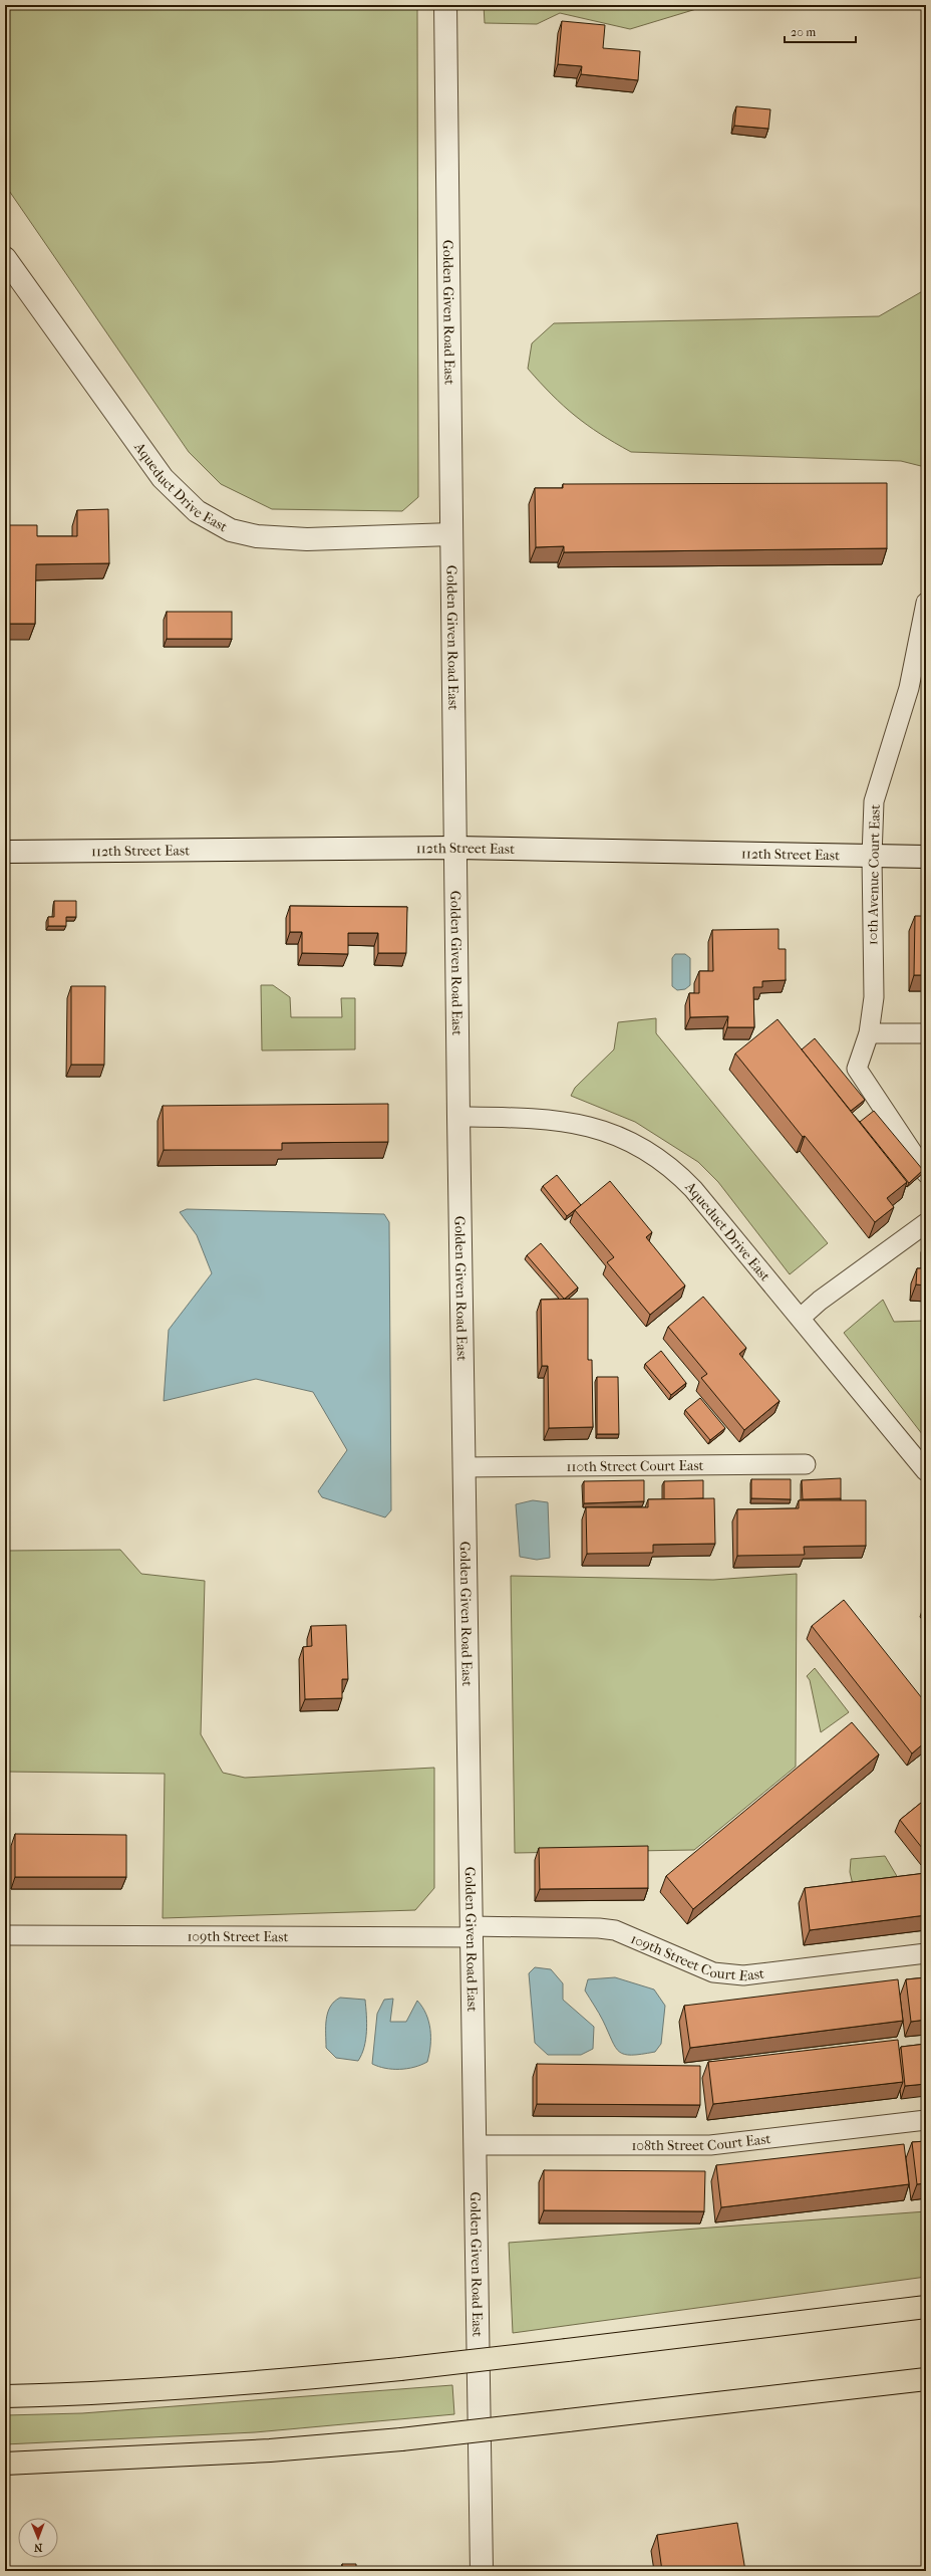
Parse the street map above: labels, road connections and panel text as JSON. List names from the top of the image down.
{
  "streets": {
    "street": [
      "Golden Given Road East",
      "Aqueduct Drive East",
      "112th Street East",
      "10th Avenue Court East",
      "110th Street Court East",
      "109th Street East",
      "109th Street Court East",
      "108th Street Court East"
    ]
  },
  "crossings": [
    ["Golden Given Road East", "Aqueduct Drive East"],
    ["Golden Given Road East", "112th Street East"],
    ["Golden Given Road East", "110th Street Court East"],
    ["Golden Given Road East", "109th Street East"],
    ["Golden Given Road East", "109th Street Court East"],
    ["Golden Given Road East", "108th Street Court East"],
    ["112th Street East", "10th Avenue Court East"],
    ["109th Street East", "109th Street Court East"]
  ],
  "scale_bar": "20 m",
  "north": "bottom"
}
